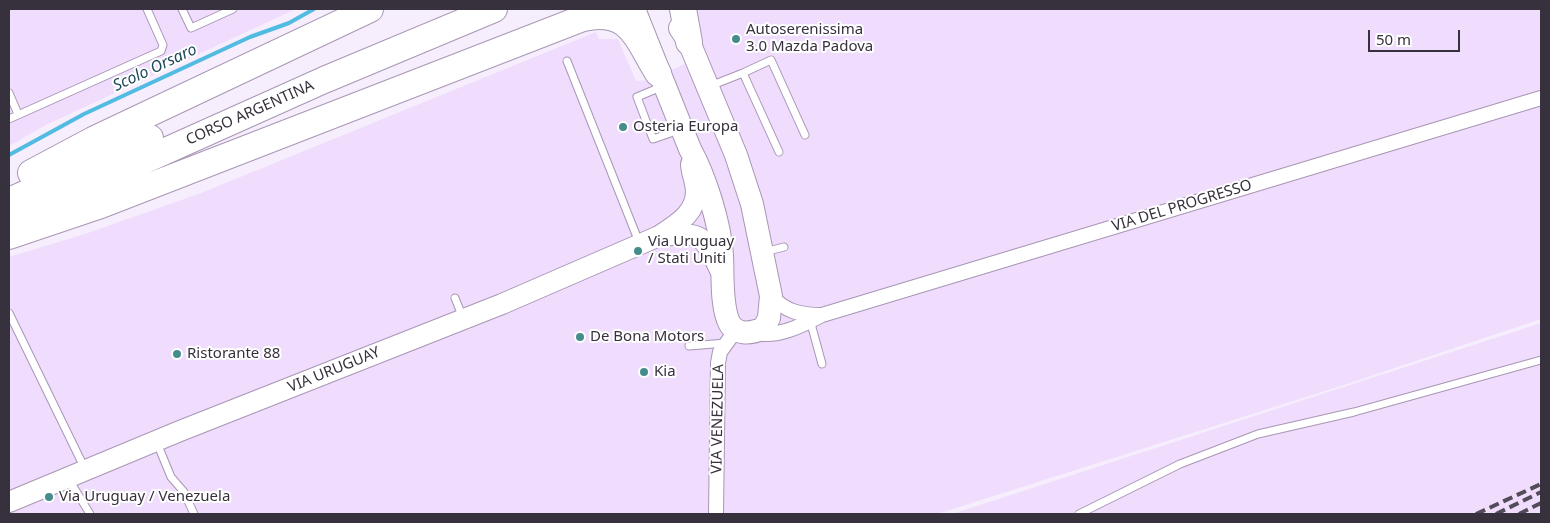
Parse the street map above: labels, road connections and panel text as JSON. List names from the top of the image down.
{
  "streets": {
    "highway": ["CORSO ARGENTINA"],
    "street": ["VIA DEL PROGRESSO", "VIA URUGUAY", "VIA VENEZUELA"]
  },
  "crossings": [
    ["VIA DEL PROGRESSO", "VIA VENEZUELA"]
  ],
  "water": ["Scolo Orsaro"],
  "places": [
    "Autoserenissima 3.0 Mazda Padova",
    "Osteria Europa",
    "Via Uruguay / Stati Uniti",
    "De Bona Motors",
    "Ristorante 88",
    "Kia",
    "Via Uruguay / Venezuela"
  ],
  "scale_bar": "50 m"
}
